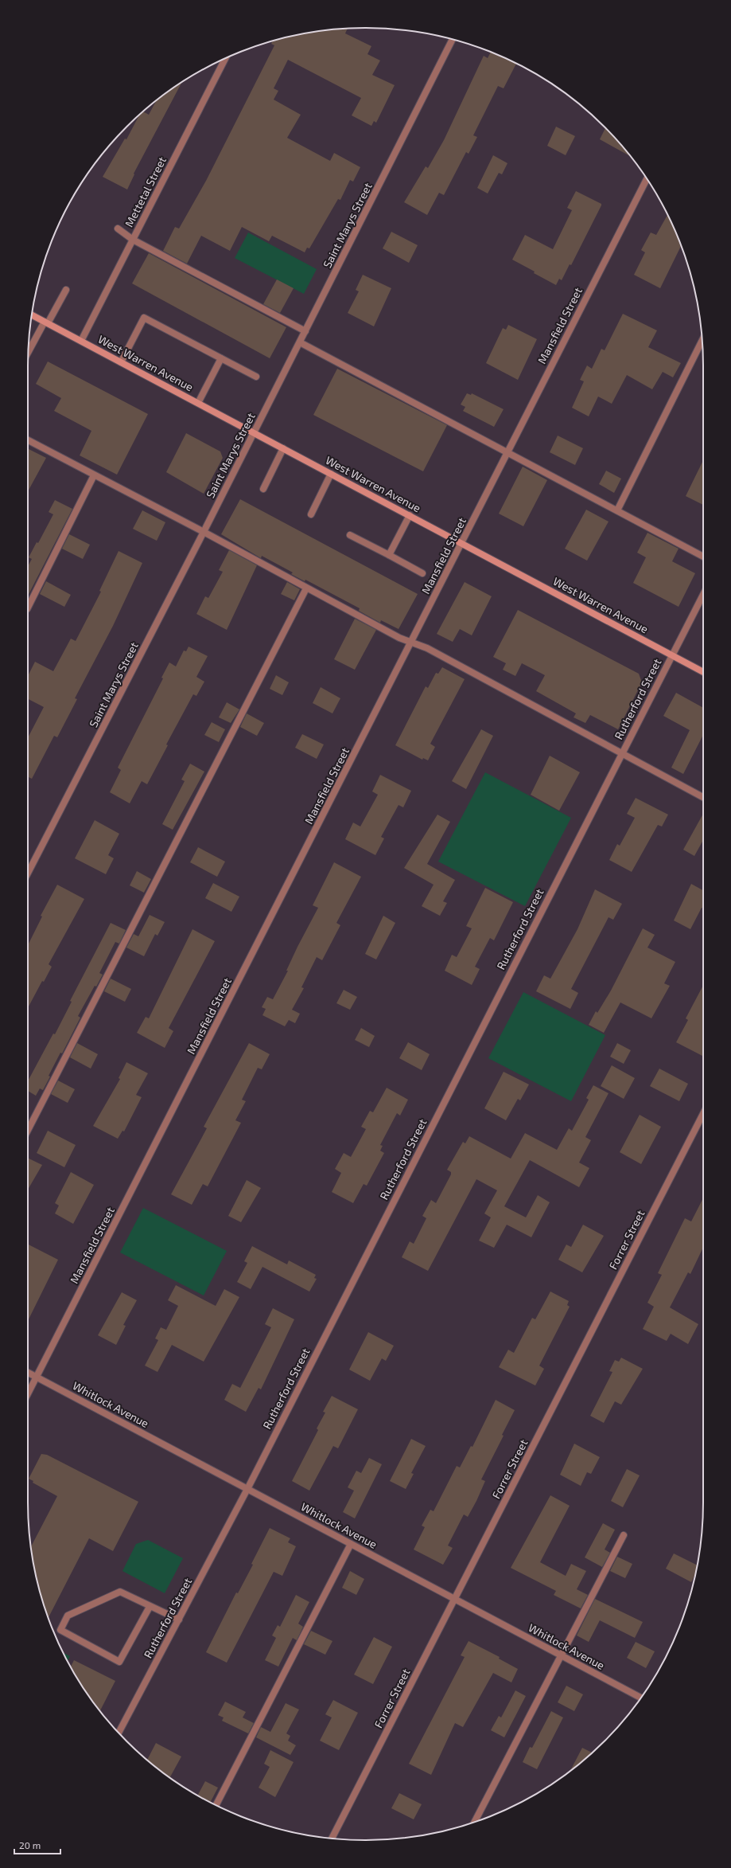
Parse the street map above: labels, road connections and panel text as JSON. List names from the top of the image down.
{
  "streets": {
    "main road": ["West Warren Avenue"],
    "street": [
      "Mettetal Street",
      "Saint Marys Street",
      "Mansfield Street",
      "Rutherford Street",
      "Forrer Street",
      "Whitlock Avenue"
    ]
  },
  "crossings": [
    ["Mettetal Street", "West Warren Avenue"],
    ["Saint Marys Street", "West Warren Avenue"],
    ["Mansfield Street", "West Warren Avenue"],
    ["Mansfield Street", "Whitlock Avenue"],
    ["West Warren Avenue", "Rutherford Street"],
    ["Rutherford Street", "Whitlock Avenue"],
    ["Forrer Street", "Whitlock Avenue"]
  ],
  "scale_bar": "20 m"
}
